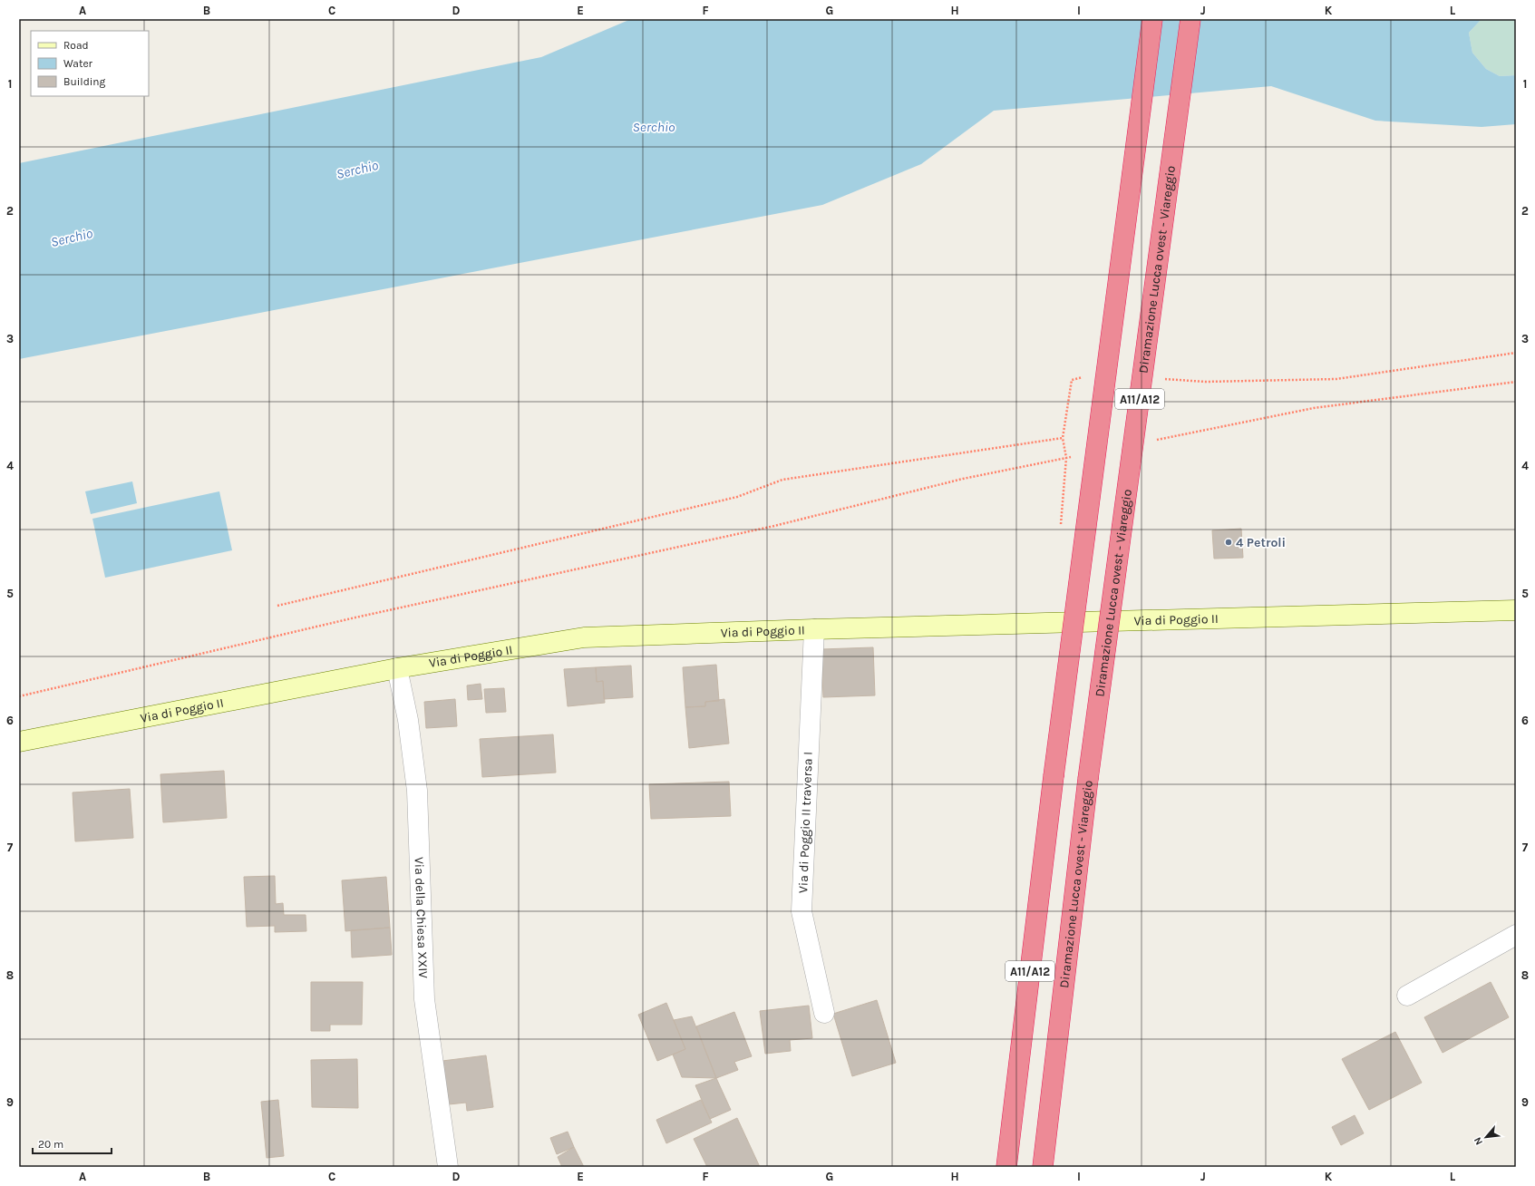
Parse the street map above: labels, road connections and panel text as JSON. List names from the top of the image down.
{
  "streets": {
    "highway": ["Diramazione Lucca ovest - Viareggio", "A11/A12"],
    "main road": ["Via di Poggio II"],
    "street": ["Via di Poggio II traversa I", "Via della Chiesa XXIV"]
  },
  "crossings": [
    ["Via di Poggio II", "Via di Poggio II traversa I"],
    ["Via di Poggio II", "Via della Chiesa XXIV"]
  ],
  "water": ["Serchio"],
  "places": ["4 Petroli"],
  "legend": ["Road", "Water", "Building"],
  "scale_bar": "20 m",
  "north": "bottom left",
  "grid": {
    "columns": [
      "A",
      "B",
      "C",
      "D",
      "E",
      "F",
      "G",
      "H",
      "I",
      "J",
      "K",
      "L"
    ],
    "rows": [
      "1",
      "2",
      "3",
      "4",
      "5",
      "6",
      "7",
      "8",
      "9"
    ]
  }
}
